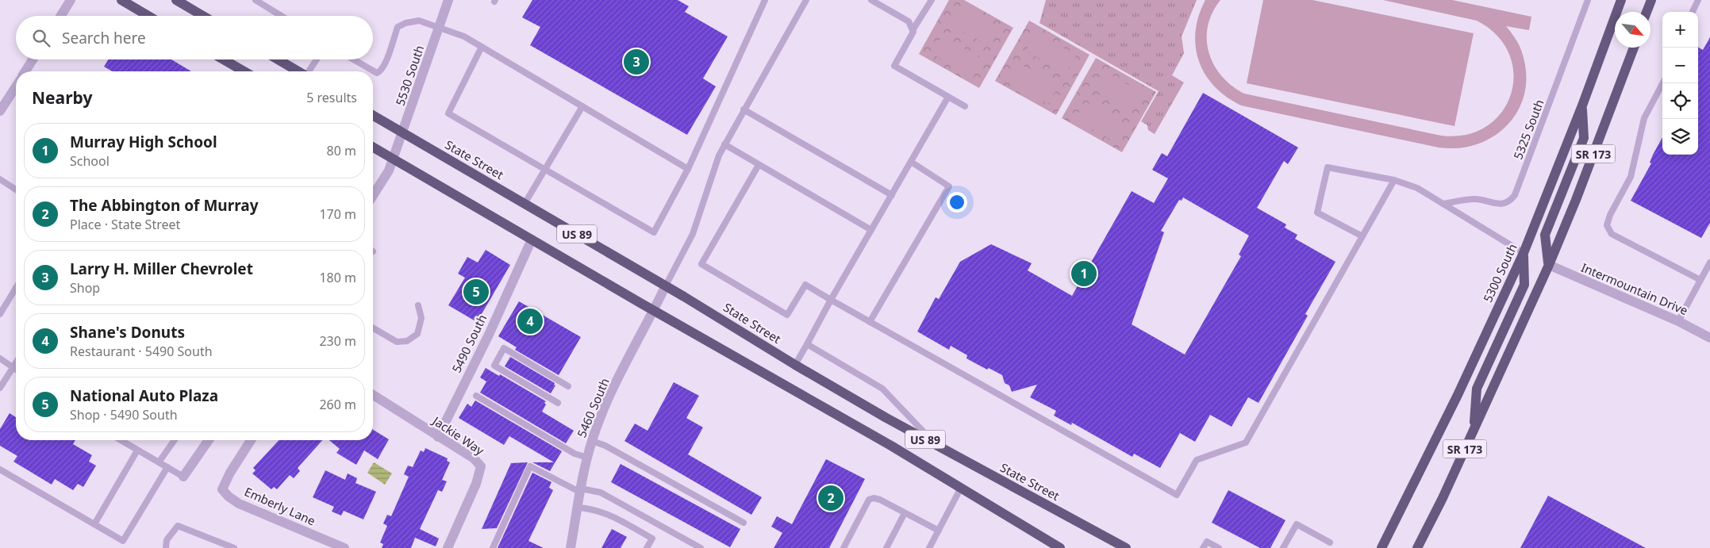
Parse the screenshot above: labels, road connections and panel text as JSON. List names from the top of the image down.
{
  "streets": {
    "main road": [
      "SR 173",
      "State Street",
      "US 89",
      "5300 South"
    ],
    "street": [
      "5530 South",
      "Intermountain Drive",
      "5490 South",
      "5460 South",
      "Jackie Way",
      "Emberly Lane"
    ],
    "lane": ["5325 South"]
  },
  "crossings": [
    ["5530 South", "State Street"],
    ["5530 South", "US 89"],
    ["SR 173", "Intermountain Drive"],
    ["State Street", "5460 South"],
    ["US 89", "5490 South"],
    ["US 89", "5460 South"],
    ["5490 South", "Jackie Way"]
  ],
  "north": "bottom right",
  "page": {
    "map_buttons": ["+", "−"],
    "search": "Search here",
    "pins": [
      "3",
      "1",
      "5",
      "4",
      "2"
    ],
    "heading": ["Nearby", "5 results"],
    "list": [
      {
        "mark": "1",
        "name": "Murray High School",
        "note": "School",
        "value": "80 m"
      },
      {
        "mark": "2",
        "name": "The Abbington of Murray",
        "note": "Place · State Street",
        "value": "170 m"
      },
      {
        "mark": "3",
        "name": "Larry H. Miller Chevrolet",
        "note": "Shop",
        "value": "180 m"
      },
      {
        "mark": "4",
        "name": "Shane's Donuts",
        "note": "Restaurant · 5490 South",
        "value": "230 m"
      },
      {
        "mark": "5",
        "name": "National Auto Plaza",
        "note": "Shop · 5490 South",
        "value": "260 m"
      }
    ]
  }
}
